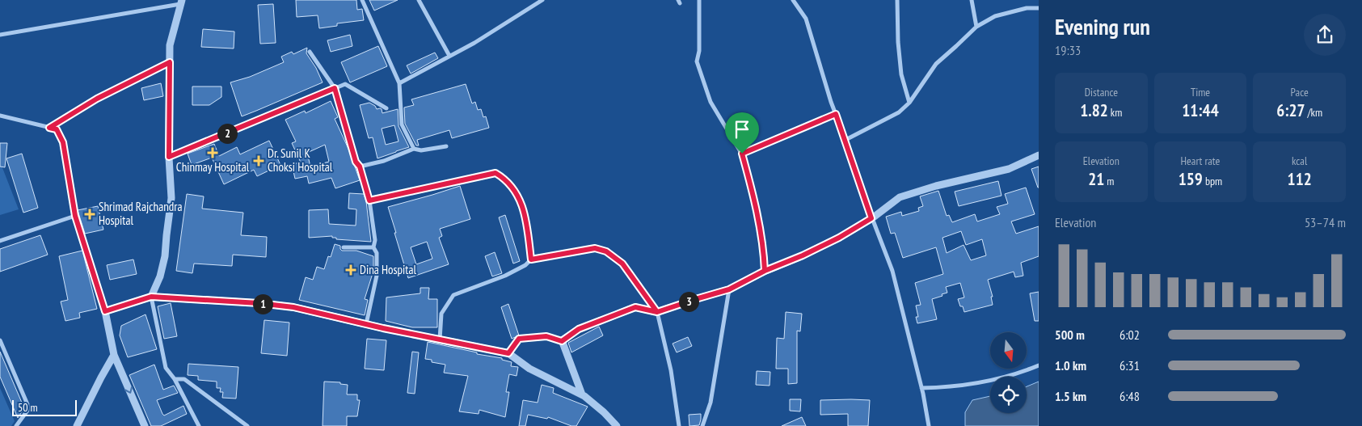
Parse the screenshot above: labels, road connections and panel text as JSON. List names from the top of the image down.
{
  "places": {
    "health": [
      "Chinmay Hospital",
      "Dr. Sunil K Choksi Hospital",
      "Shrimad Rajchandra Hospital",
      "Dina Hospital"
    ]
  },
  "scale_bar": "50 m",
  "north": "bottom",
  "page": {
    "heading": ["Evening run", "19:33"],
    "stats": [
      ["Distance", "1.82 km"],
      ["Time", "11:44"],
      ["Pace", "6:27 /km"],
      ["Elevation", "21 m"],
      ["Heart rate", "159 bpm"],
      ["kcal", "112"]
    ],
    "pins": ["2", "3", "1"],
    "chart": ["Elevation", "53–74 m"],
    "list": [
      {
        "name": "500 m",
        "note": "6:02"
      },
      {
        "name": "1.0 km",
        "note": "6:31"
      },
      {
        "name": "1.5 km",
        "note": "6:48"
      }
    ],
    "scale": "50 m"
  }
}
